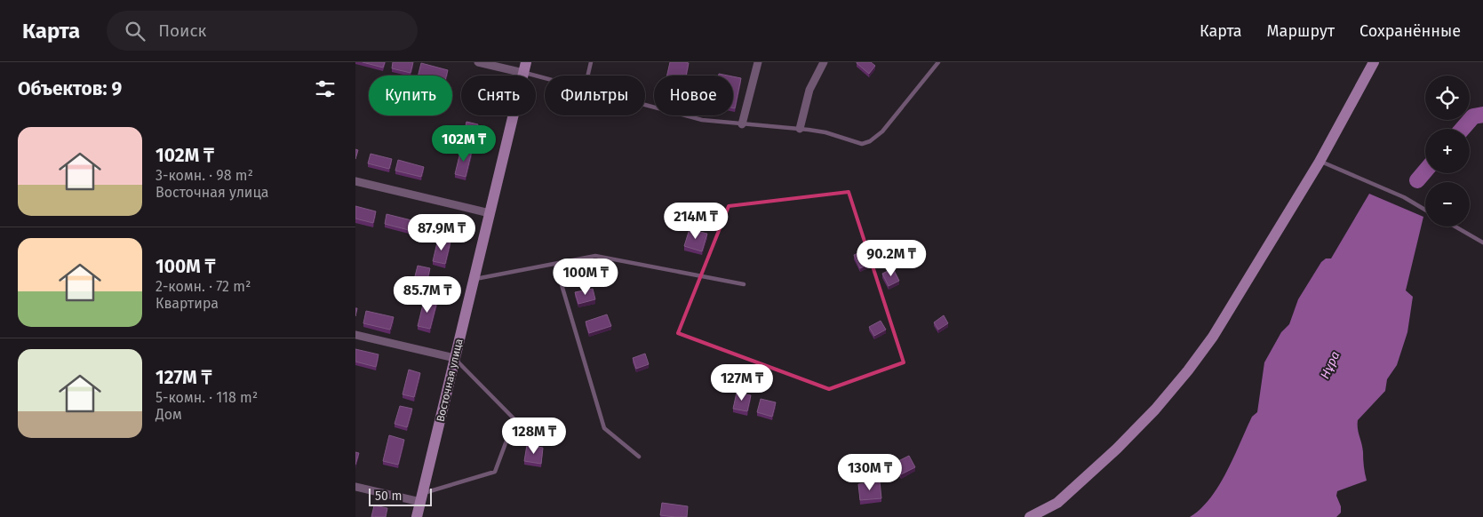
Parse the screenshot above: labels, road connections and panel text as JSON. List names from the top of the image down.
{
  "streets": {
    "street": ["Восточная улица"]
  },
  "water": ["Нұра"],
  "scale_bar": "50 m",
  "page": {
    "header": "Карта",
    "search": "Поиск",
    "nav": ["Карта", "Маршрут", "Сохранённые"],
    "heading": "Объектов: 9",
    "map_buttons": ["+", "−"],
    "chip": [
      "Купить",
      "Снять",
      "Фильтры",
      "Новое"
    ],
    "list": [
      {
        "name": "102M ₸",
        "note": "3-комн. · 98 m² · Восточная улица"
      },
      {
        "name": "100M ₸",
        "note": "2-комн. · 72 m² · Квартира"
      },
      {
        "name": "127M ₸",
        "note": "5-комн. · 118 m² · Дом"
      }
    ],
    "price": [
      "102M ₸",
      "214M ₸",
      "87.9M ₸",
      "90.2M ₸",
      "100M ₸",
      "85.7M ₸",
      "127M ₸",
      "128M ₸",
      "130M ₸"
    ],
    "scale": "50 m"
  }
}
